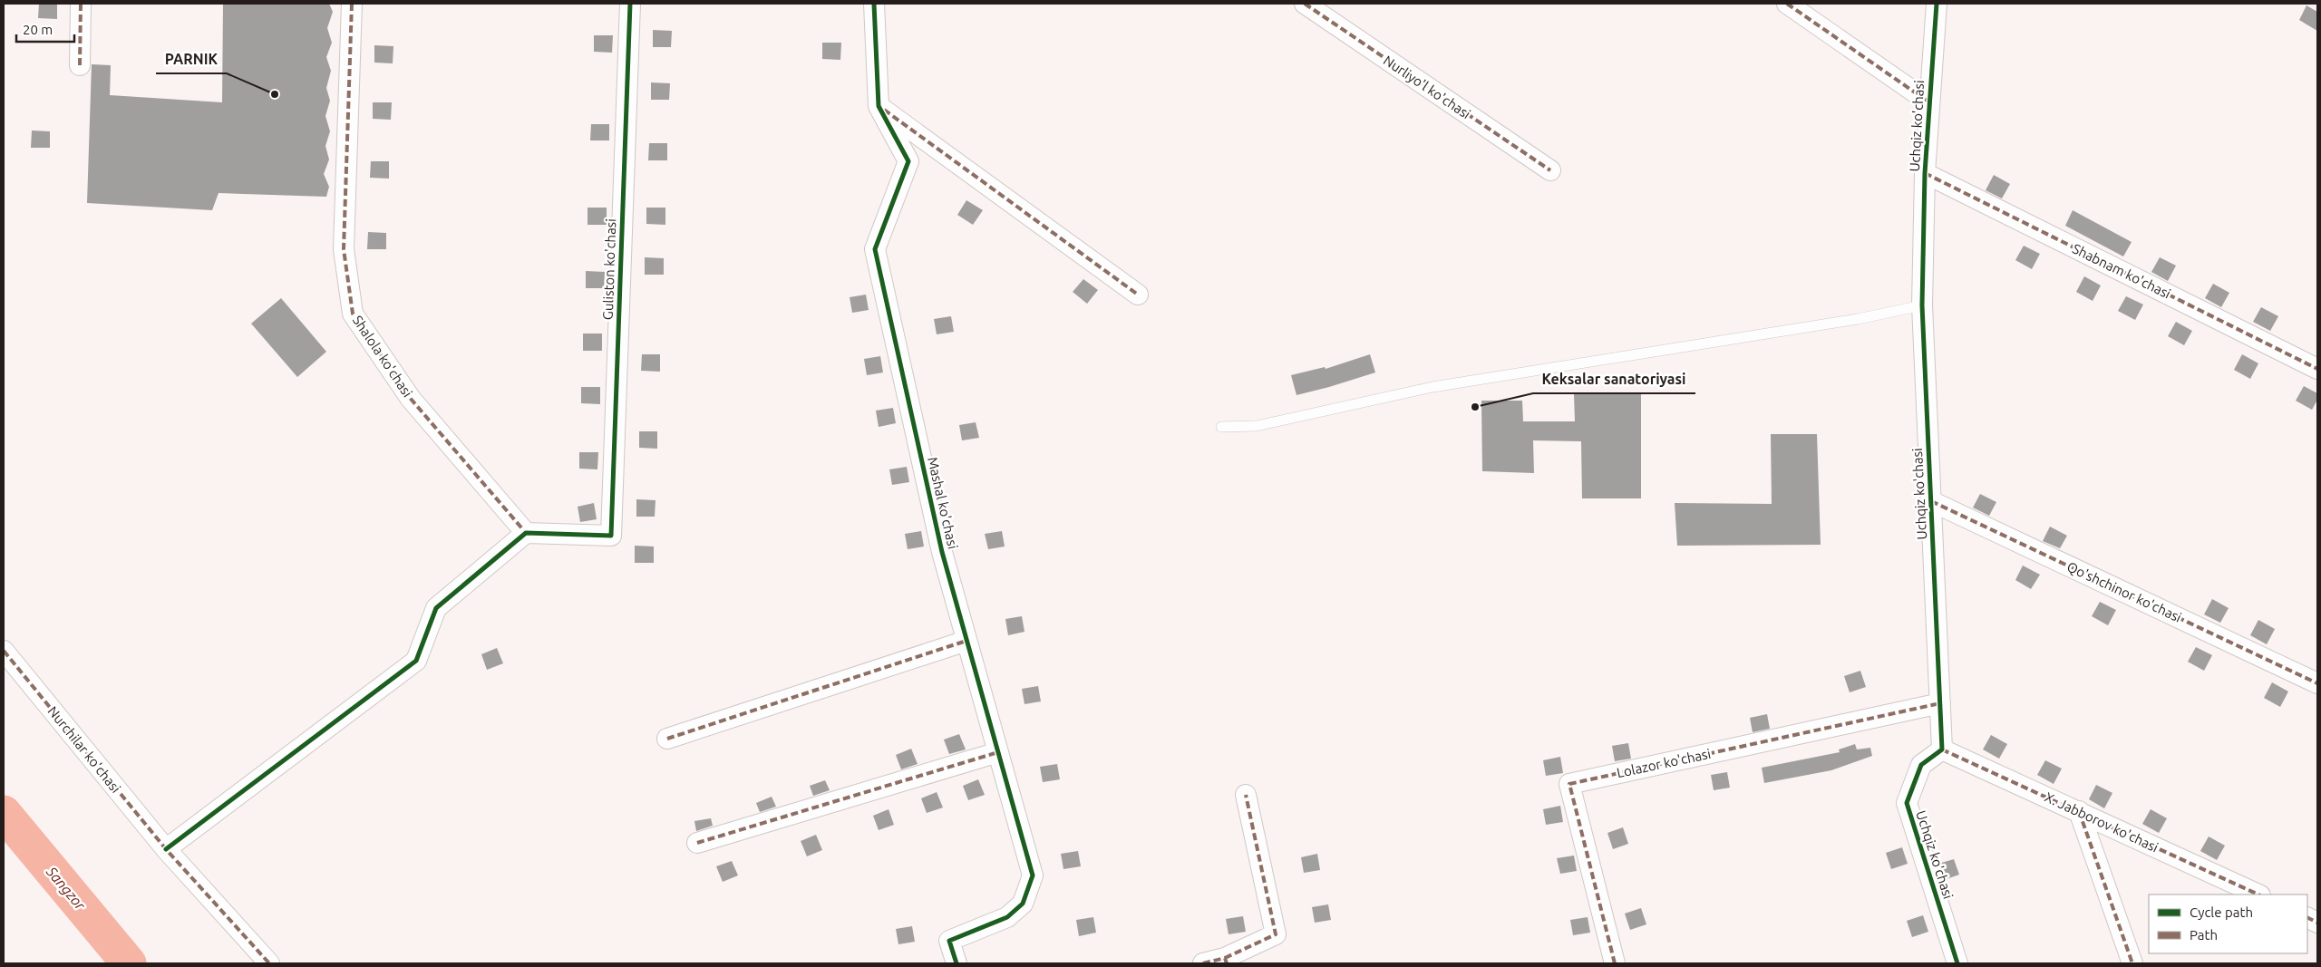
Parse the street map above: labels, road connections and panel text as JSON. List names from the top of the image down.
{
  "streets": {
    "street": [
      "Nurliyo'l ko'chasi",
      "Uchqiz ko'chasi",
      "Guliston ko'chasi",
      "Shabnam ko'chasi",
      "Shalola ko'chasi",
      "Mashal ko'chasi",
      "Qo'shchinor ko'chasi",
      "Nurchilar ko'chasi",
      "Lolazor ko'chasi",
      "X. Jabborov ko'chasi"
    ]
  },
  "crossings": [
    ["Uchqiz ko'chasi", "Shabnam ko'chasi"],
    ["Uchqiz ko'chasi", "Qo'shchinor ko'chasi"],
    ["Uchqiz ko'chasi", "Lolazor ko'chasi"],
    ["Uchqiz ko'chasi", "X. Jabborov ko'chasi"],
    ["Guliston ko'chasi", "Shalola ko'chasi"]
  ],
  "water": ["Sangzor"],
  "places": ["PARNIK", "Keksalar sanatoriyasi"],
  "legend": ["Cycle path", "Path"],
  "scale_bar": "20 m"
}
